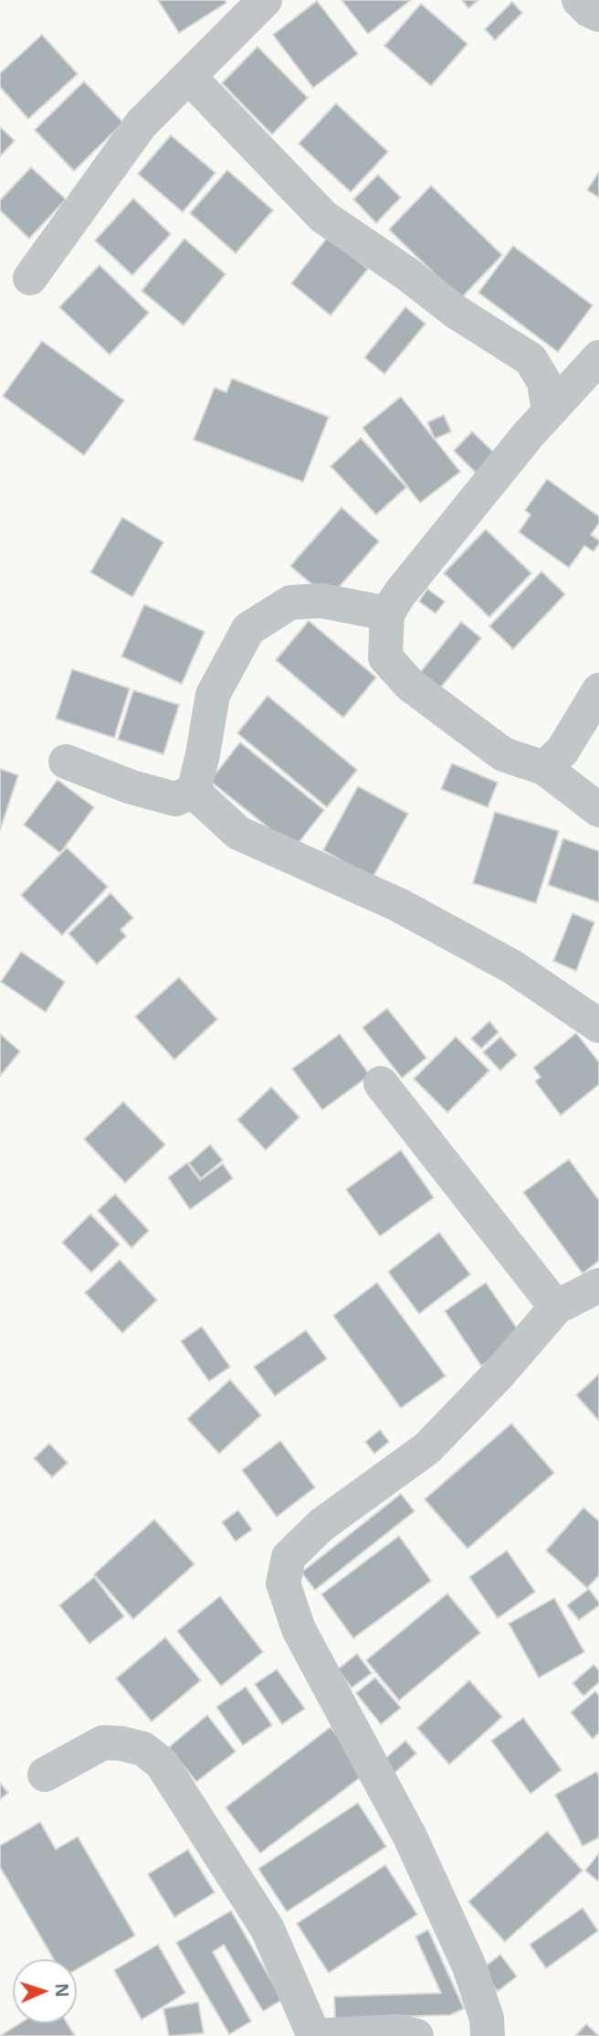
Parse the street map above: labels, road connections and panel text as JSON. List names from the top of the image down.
{
  "north": "right"
}
